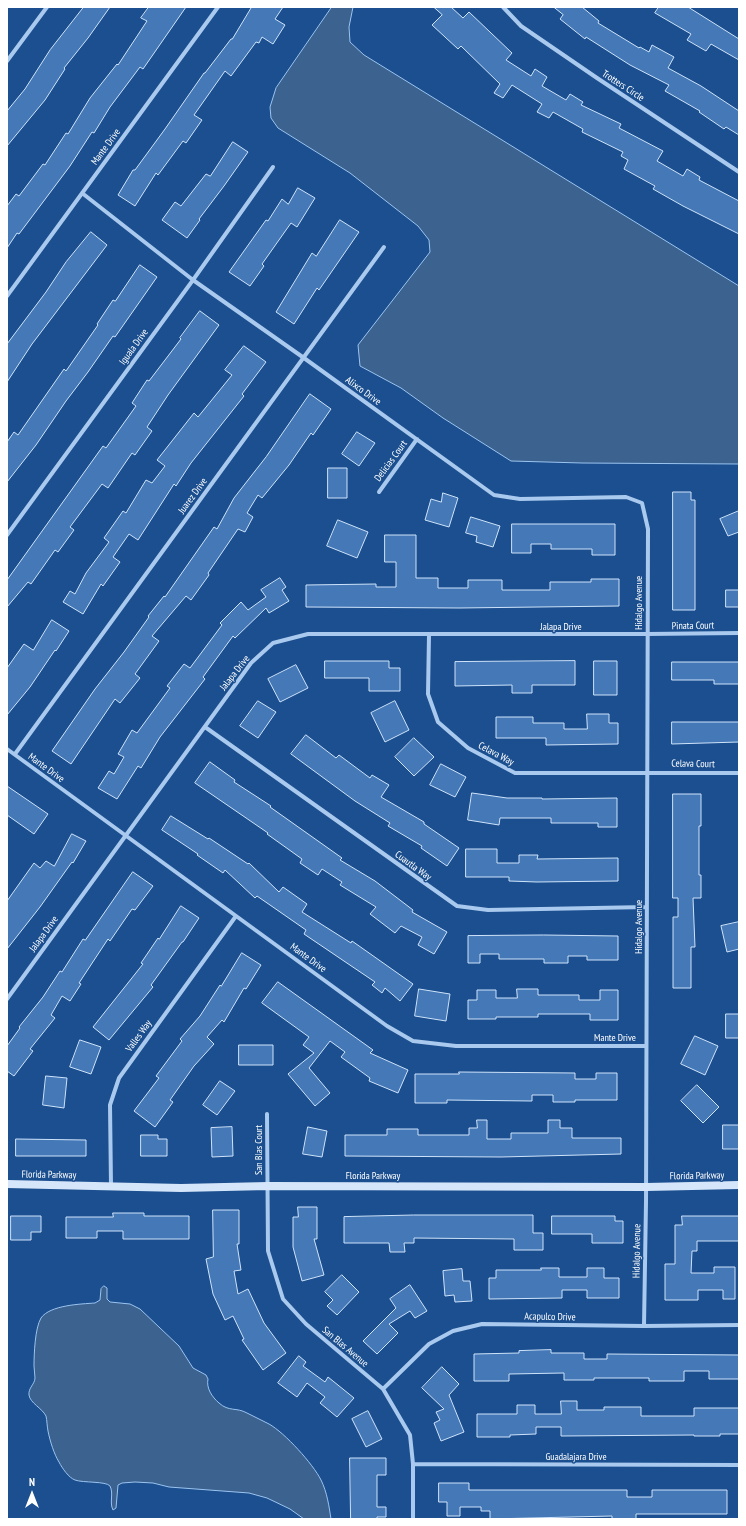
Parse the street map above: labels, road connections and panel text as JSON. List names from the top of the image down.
{
  "streets": {
    "street": [
      "Trotters Circle",
      "Mante Drive",
      "Iguala Drive",
      "Alixco Drive",
      "Delicias Court",
      "Juarez Drive",
      "Hidalgo Avenue",
      "Pinata Court",
      "Jalapa Drive",
      "Celava Way",
      "Celava Court",
      "Cuautla Way",
      "Valles Way",
      "San Blas Court",
      "Florida Parkway",
      "Acapulco Drive",
      "San Blas Avenue",
      "Guadalajara Drive"
    ]
  },
  "crossings": [
    ["Mante Drive", "Alixco Drive"],
    ["Mante Drive", "Juarez Drive"],
    ["Mante Drive", "Hidalgo Avenue"],
    ["Mante Drive", "Jalapa Drive"],
    ["Mante Drive", "Valles Way"],
    ["Iguala Drive", "Alixco Drive"],
    ["Alixco Drive", "Delicias Court"],
    ["Alixco Drive", "Juarez Drive"],
    ["Alixco Drive", "Hidalgo Avenue"],
    ["Hidalgo Avenue", "Pinata Court"],
    ["Hidalgo Avenue", "Jalapa Drive"],
    ["Hidalgo Avenue", "Celava Way"],
    ["Hidalgo Avenue", "Celava Court"],
    ["Hidalgo Avenue", "Cuautla Way"],
    ["Hidalgo Avenue", "Florida Parkway"],
    ["Hidalgo Avenue", "Acapulco Drive"],
    ["Pinata Court", "Jalapa Drive"],
    ["Jalapa Drive", "Celava Way"],
    ["Jalapa Drive", "Cuautla Way"],
    ["Celava Way", "Celava Court"],
    ["Valles Way", "Florida Parkway"],
    ["San Blas Court", "Florida Parkway"],
    ["San Blas Court", "San Blas Avenue"],
    ["Florida Parkway", "San Blas Avenue"],
    ["Acapulco Drive", "San Blas Avenue"],
    ["San Blas Avenue", "Guadalajara Drive"]
  ],
  "north": "top"
}
